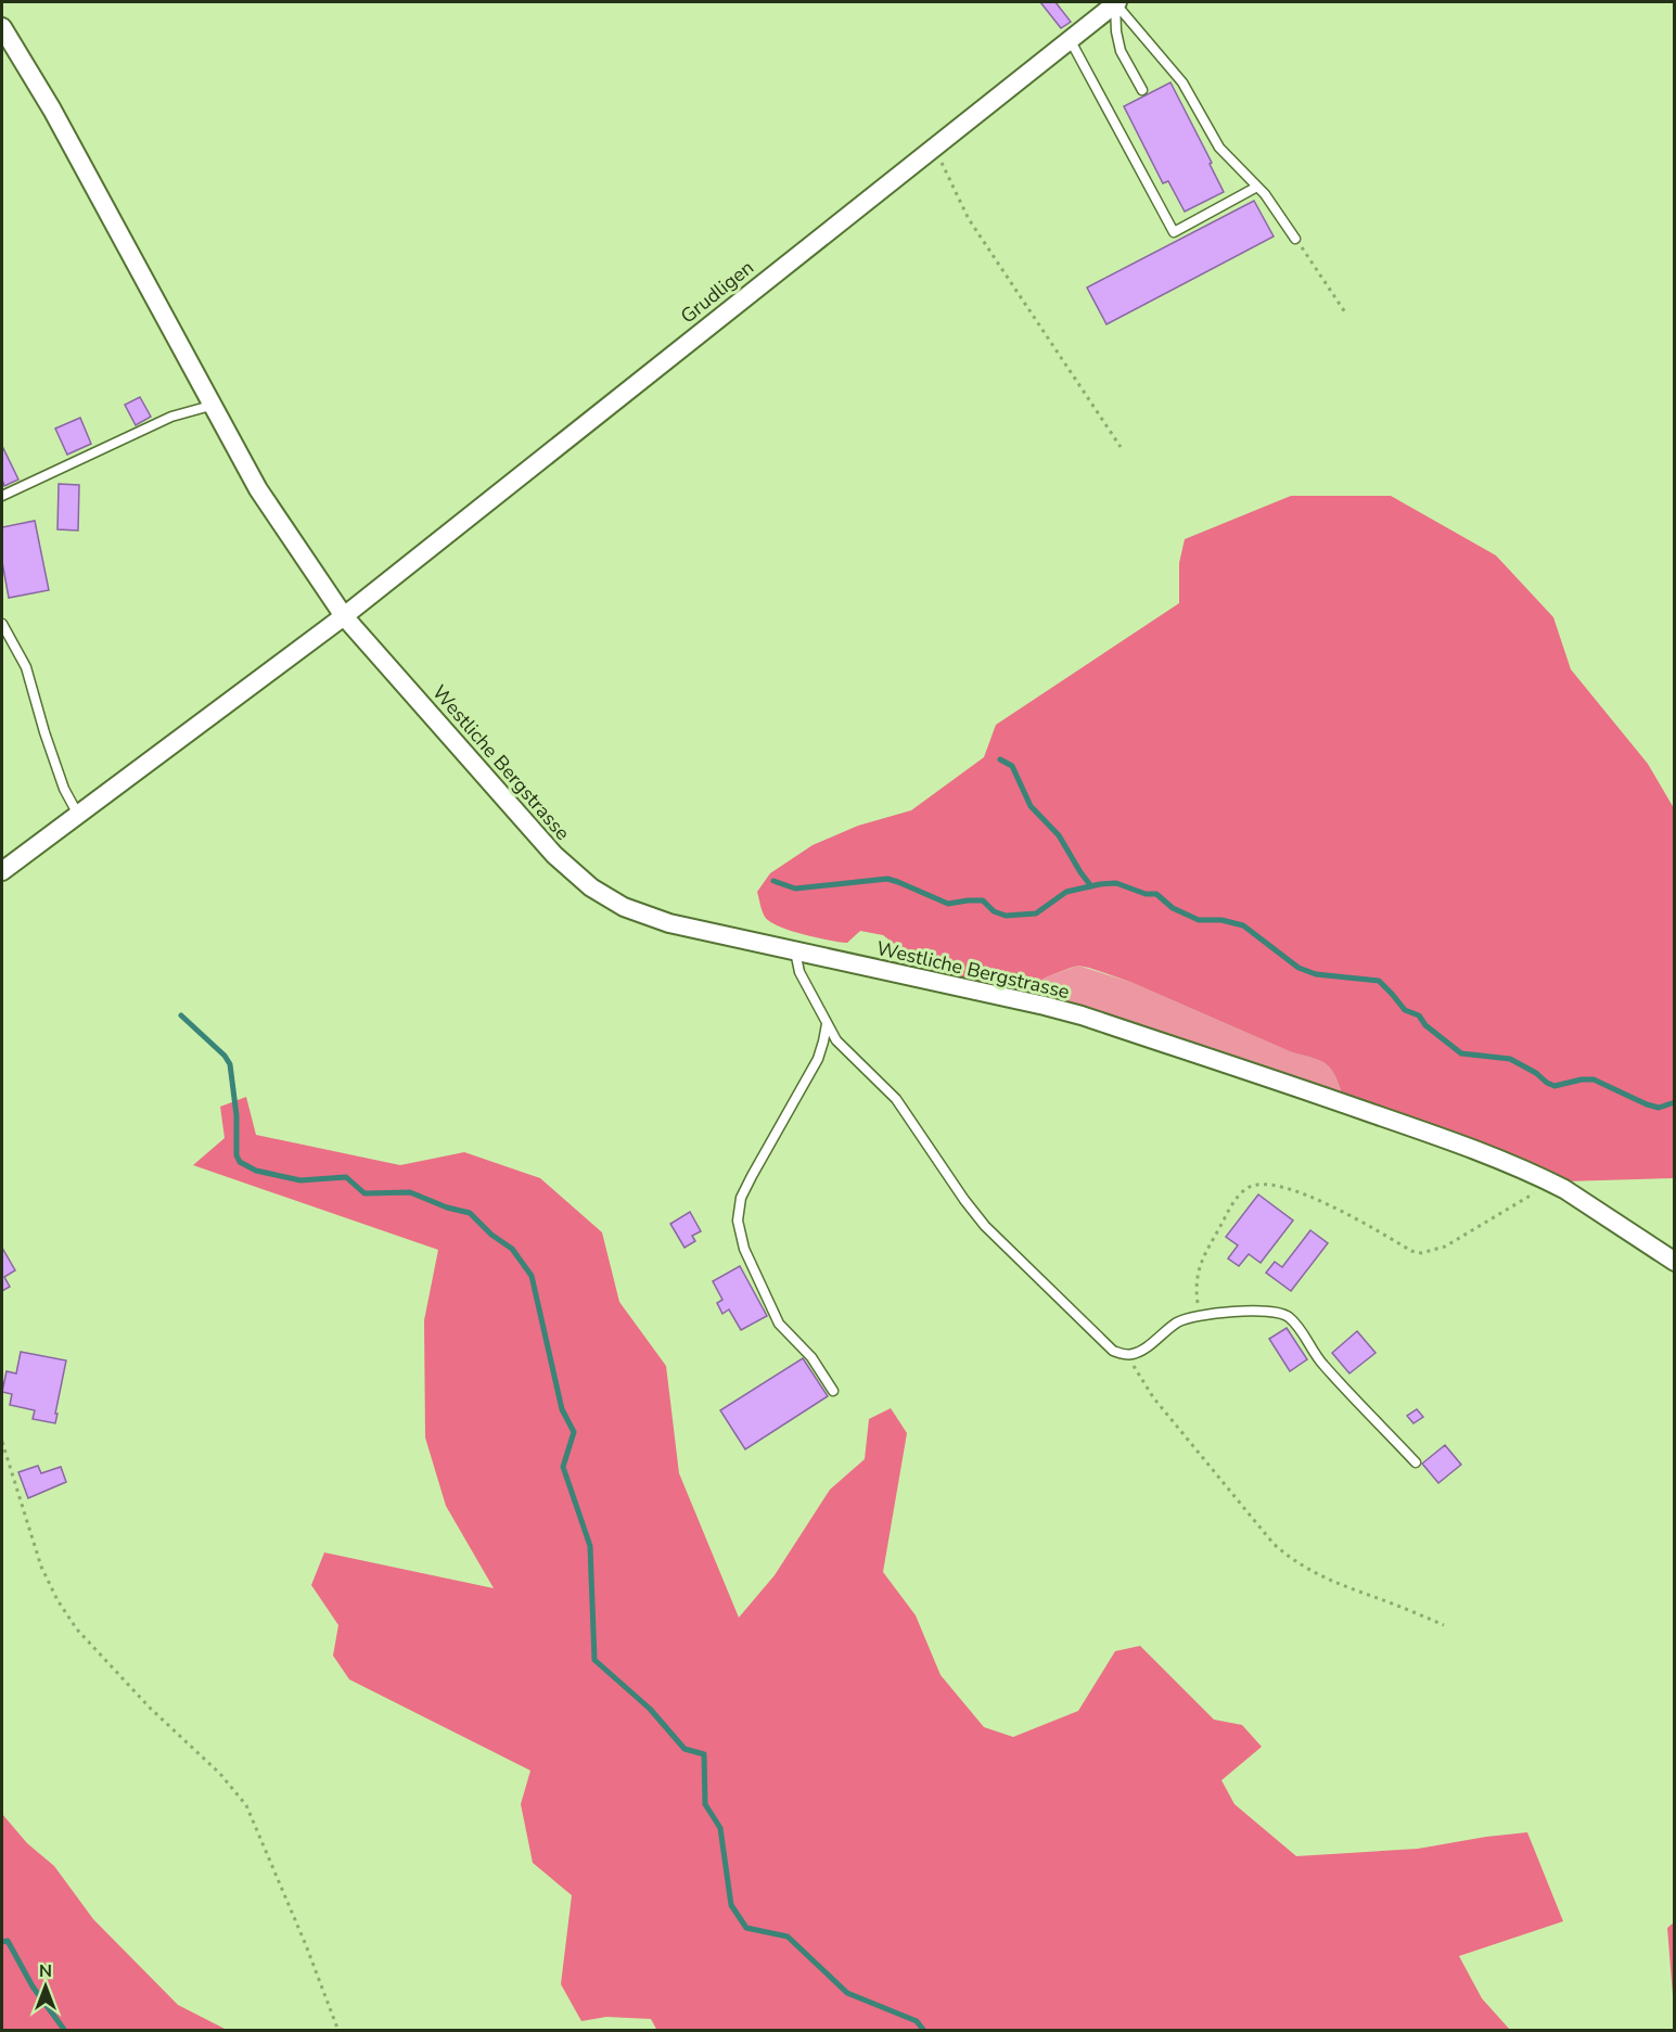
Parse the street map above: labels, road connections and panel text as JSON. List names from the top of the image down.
{
  "streets": {
    "street": ["Grudligen", "Westliche Bergstrasse"]
  },
  "crossings": [
    ["Grudligen", "Westliche Bergstrasse"]
  ],
  "north": "top"
}
